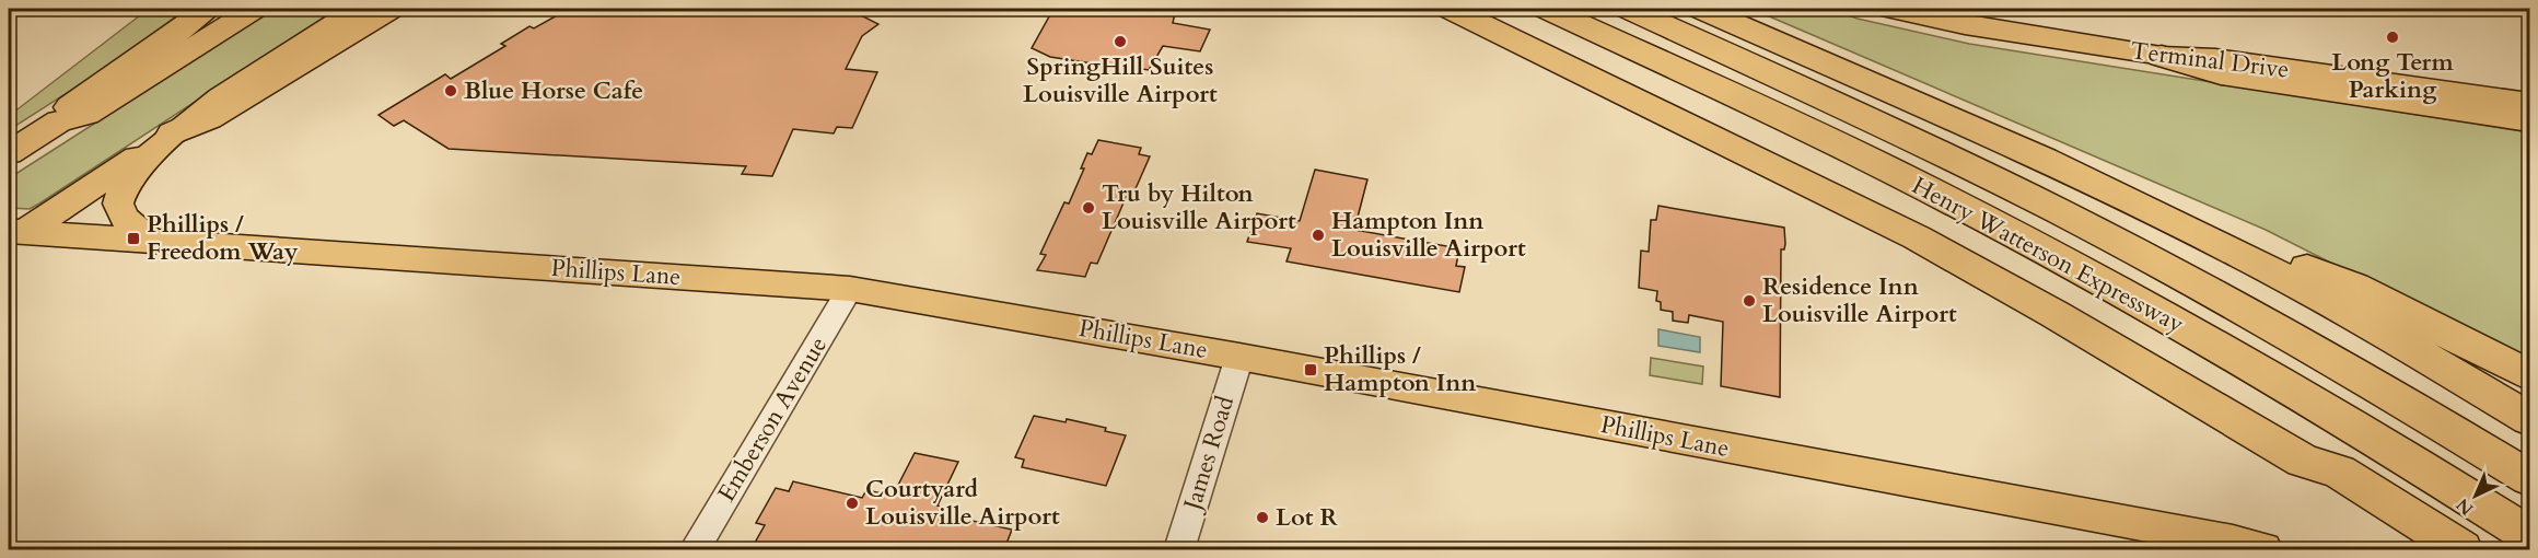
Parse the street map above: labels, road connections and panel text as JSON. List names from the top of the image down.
{
  "streets": {
    "highway": ["Henry Watterson Expressway"],
    "main road": ["Terminal Drive", "Phillips Lane"],
    "street": ["Emberson Avenue", "James Road"]
  },
  "crossings": [
    ["Phillips Lane", "Emberson Avenue"],
    ["Phillips Lane", "James Road"]
  ],
  "places": {
    "other": [
      "Long Term Parking",
      "SpringHill Suites Louisville Airport",
      "Blue Horse Cafe",
      "Tru by Hilton Louisville Airport",
      "Hampton Inn Louisville Airport",
      "Residence Inn Louisville Airport",
      "Courtyard Louisville Airport",
      "Lot R"
    ],
    "transit": ["Phillips / Freedom Way", "Phillips / Hampton Inn"]
  },
  "north": "bottom left"
}
